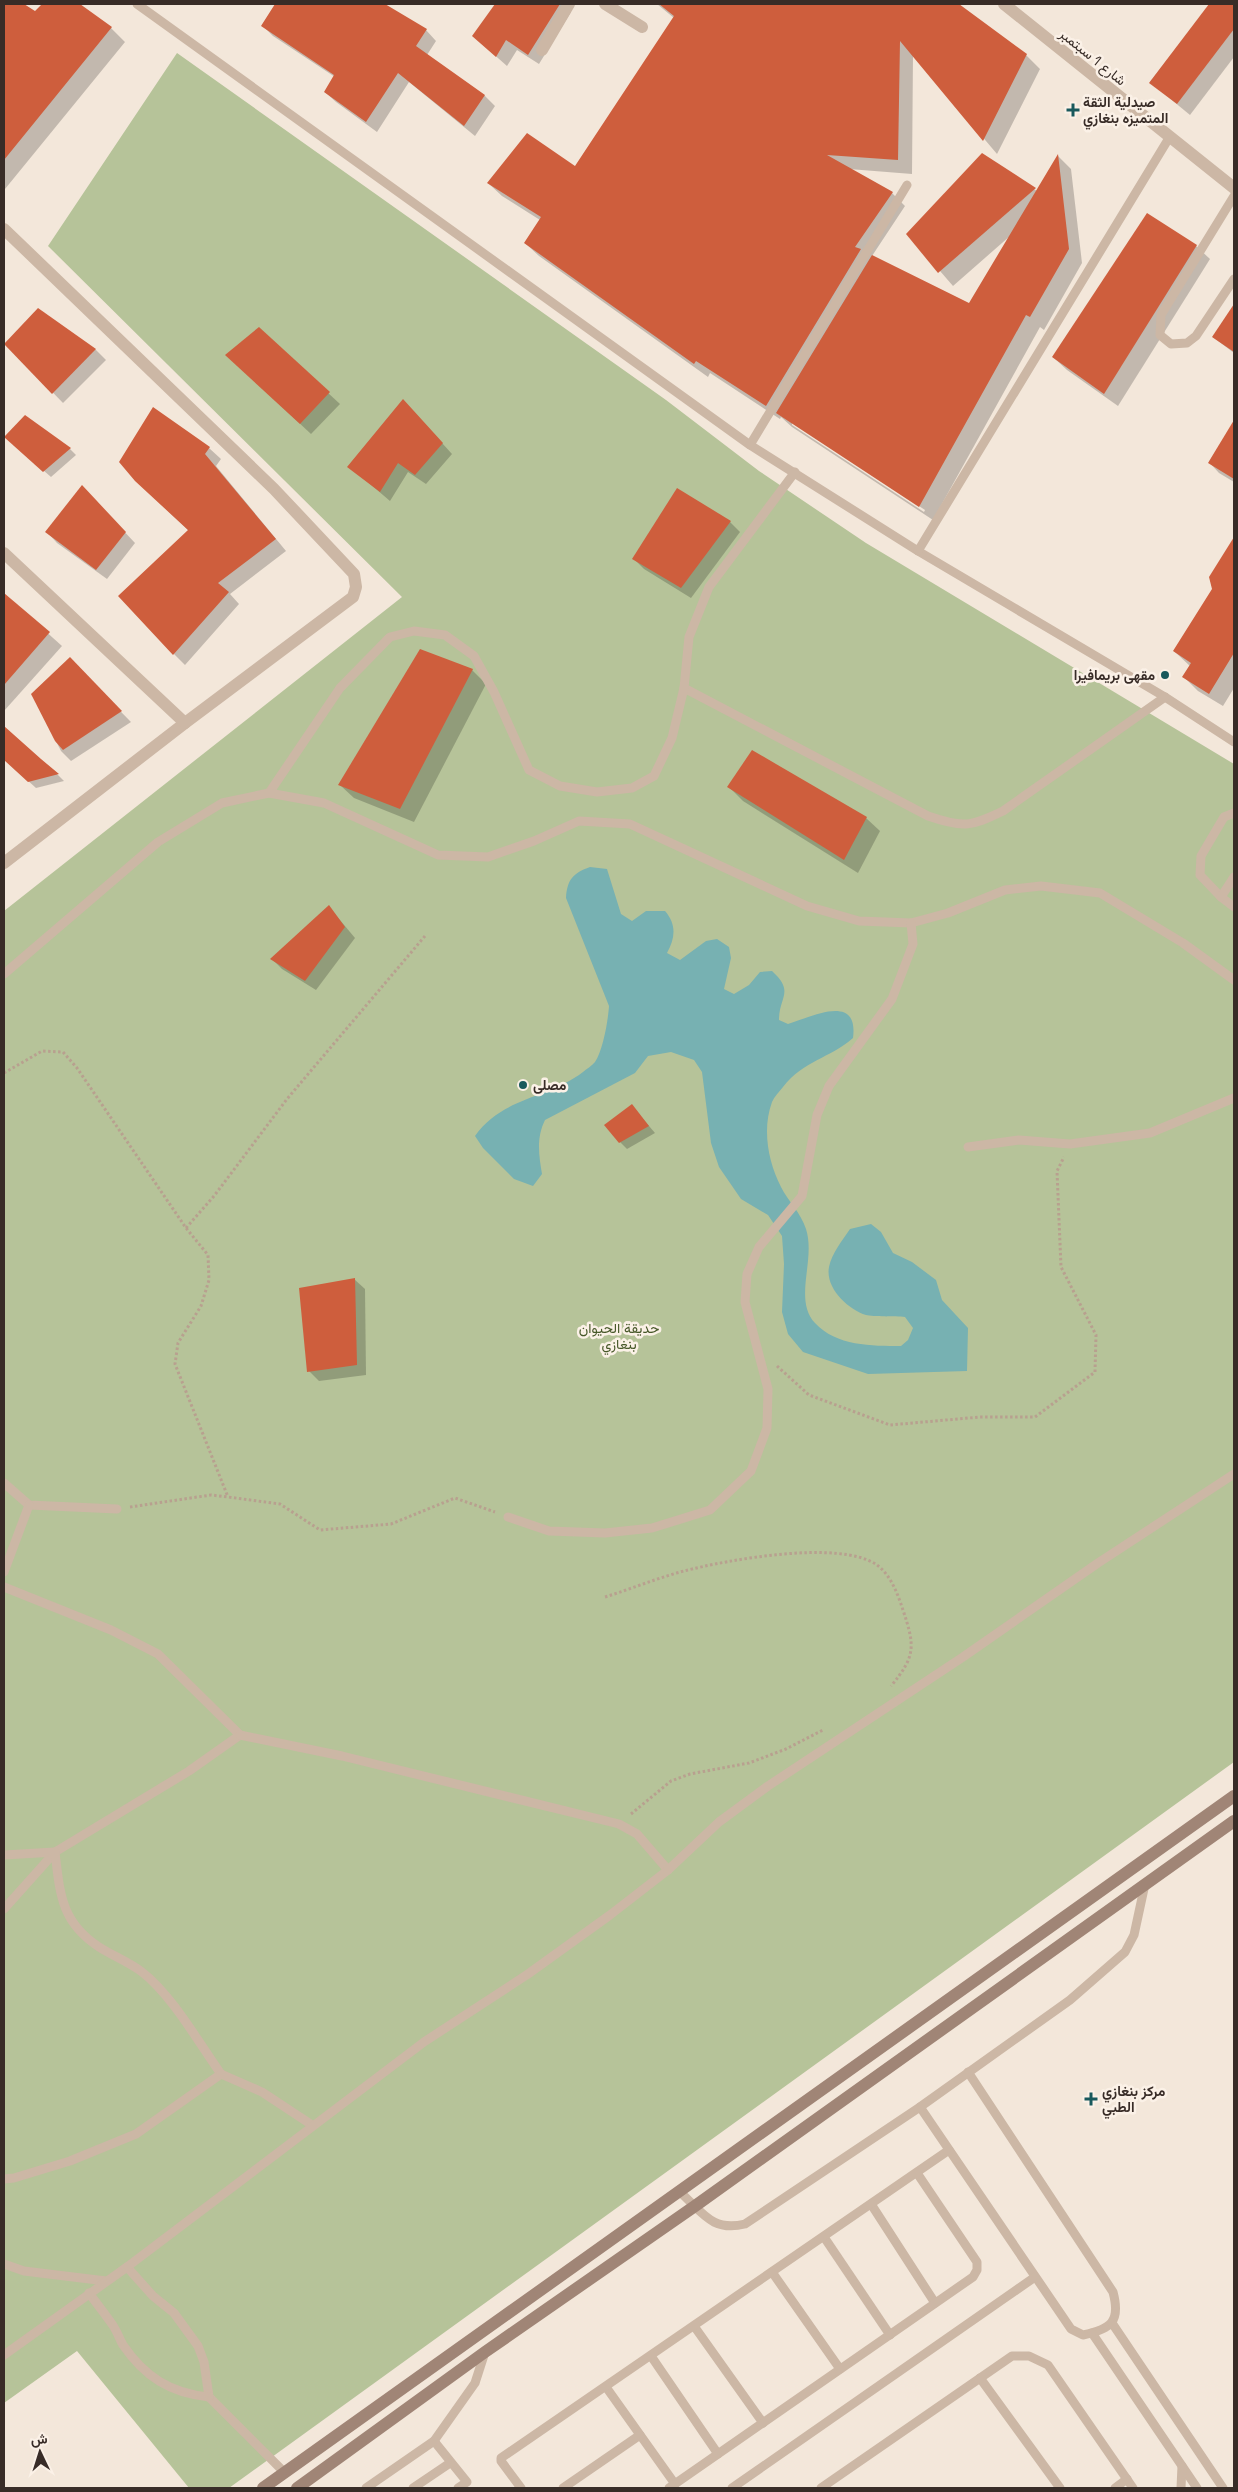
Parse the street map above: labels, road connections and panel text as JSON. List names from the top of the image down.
{
  "streets": {
    "street": ["شارع 1 سبتمبر"]
  },
  "parks": ["حديقة الحيوان بنغازي"],
  "places": {
    "health": ["صيدلية الثقة المتميزه بنغازي", "مركز بنغازي الطبي"],
    "other": ["مقهى بريمافيرا", "مصلى"]
  },
  "north": "top"
}
